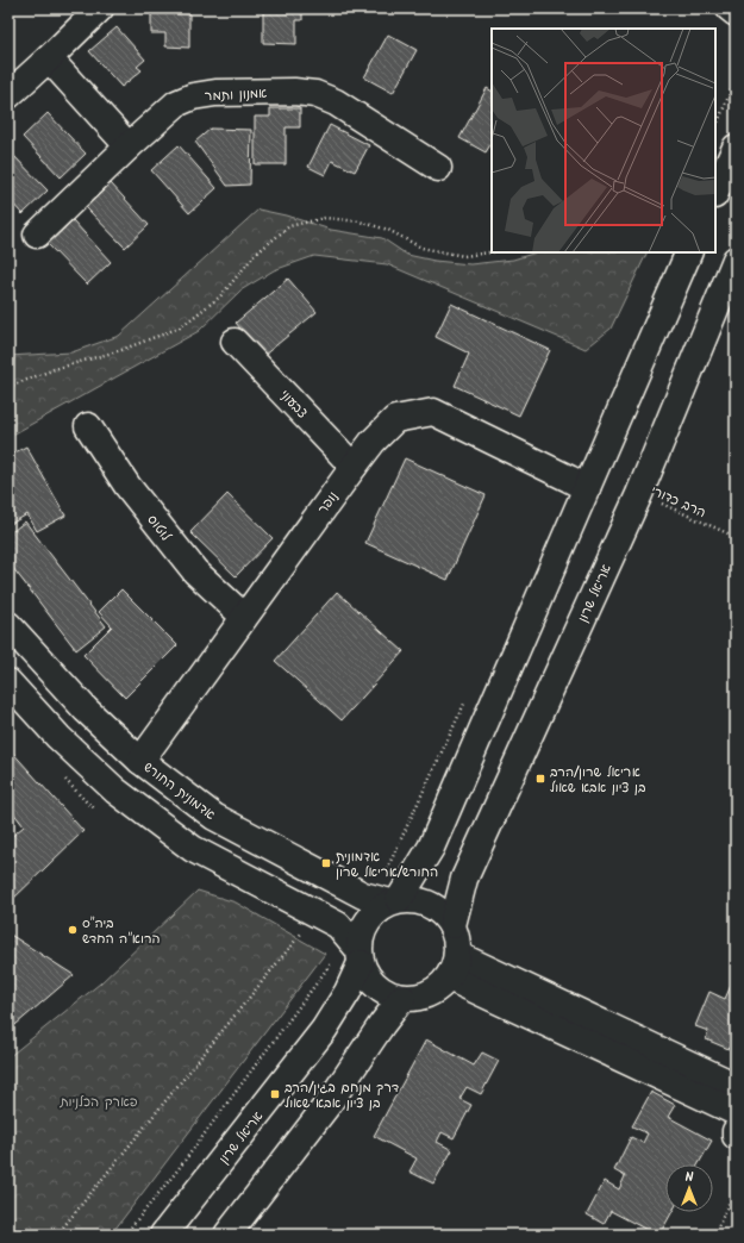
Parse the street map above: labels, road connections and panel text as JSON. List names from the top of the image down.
{
  "streets": {
    "street": [
      "אמנון ותמר",
      "צבעוני",
      "נופר",
      "לוטוס",
      "אריאל שרון",
      "אדמונית החורש"
    ],
    "path": ["הרב כדורי"]
  },
  "crossings": [
    ["צבעוני", "נופר"],
    ["הרב כדורי", "אריאל שרון"],
    ["נופר", "לוטוס"],
    ["נופר", "אדמונית החורש"],
    ["אריאל שרון", "אדמונית החורש"]
  ],
  "parks": ["פארק הכלניות"],
  "places": {
    "transit": ["אריאל שרון/הרב בן ציון אבא שאול", "אדמונית החורש/אריאל שרון", "דרך מנחם בגין/הרב בן ציון אבא שאול"],
    "other": ["ביה\"ס הרוא\"ה החדש"]
  },
  "north": "top"
}
